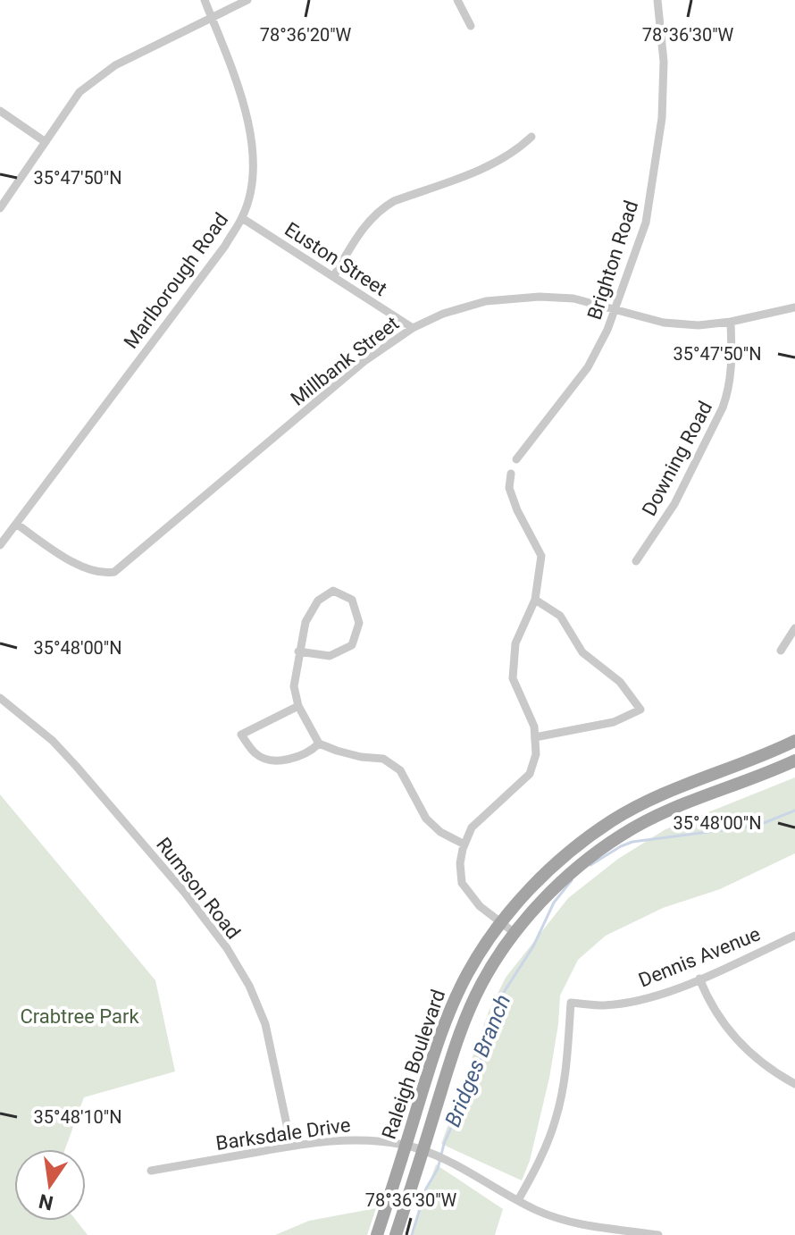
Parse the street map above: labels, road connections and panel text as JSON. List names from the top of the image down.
{
  "streets": {
    "main road": ["Raleigh Boulevard"],
    "street": [
      "Euston Street",
      "Brighton Road",
      "Marlborough Road",
      "Millbank Street",
      "Downing Road",
      "Rumson Road",
      "Dennis Avenue",
      "Barksdale Drive"
    ]
  },
  "crossings": [
    ["Euston Street", "Marlborough Road"],
    ["Euston Street", "Millbank Street"],
    ["Brighton Road", "Millbank Street"],
    ["Marlborough Road", "Millbank Street"],
    ["Millbank Street", "Downing Road"],
    ["Rumson Road", "Barksdale Drive"],
    ["Dennis Avenue", "Barksdale Drive"],
    ["Raleigh Boulevard", "Barksdale Drive"]
  ],
  "water": ["Bridges Branch"],
  "parks": ["Crabtree Park"],
  "north": "bottom",
  "coordinates": [
    "78°36'20\"W",
    "78°36'30\"W",
    "35°47'50\"N",
    "35°48'00\"N",
    "35°48'10\"N"
  ]
}
